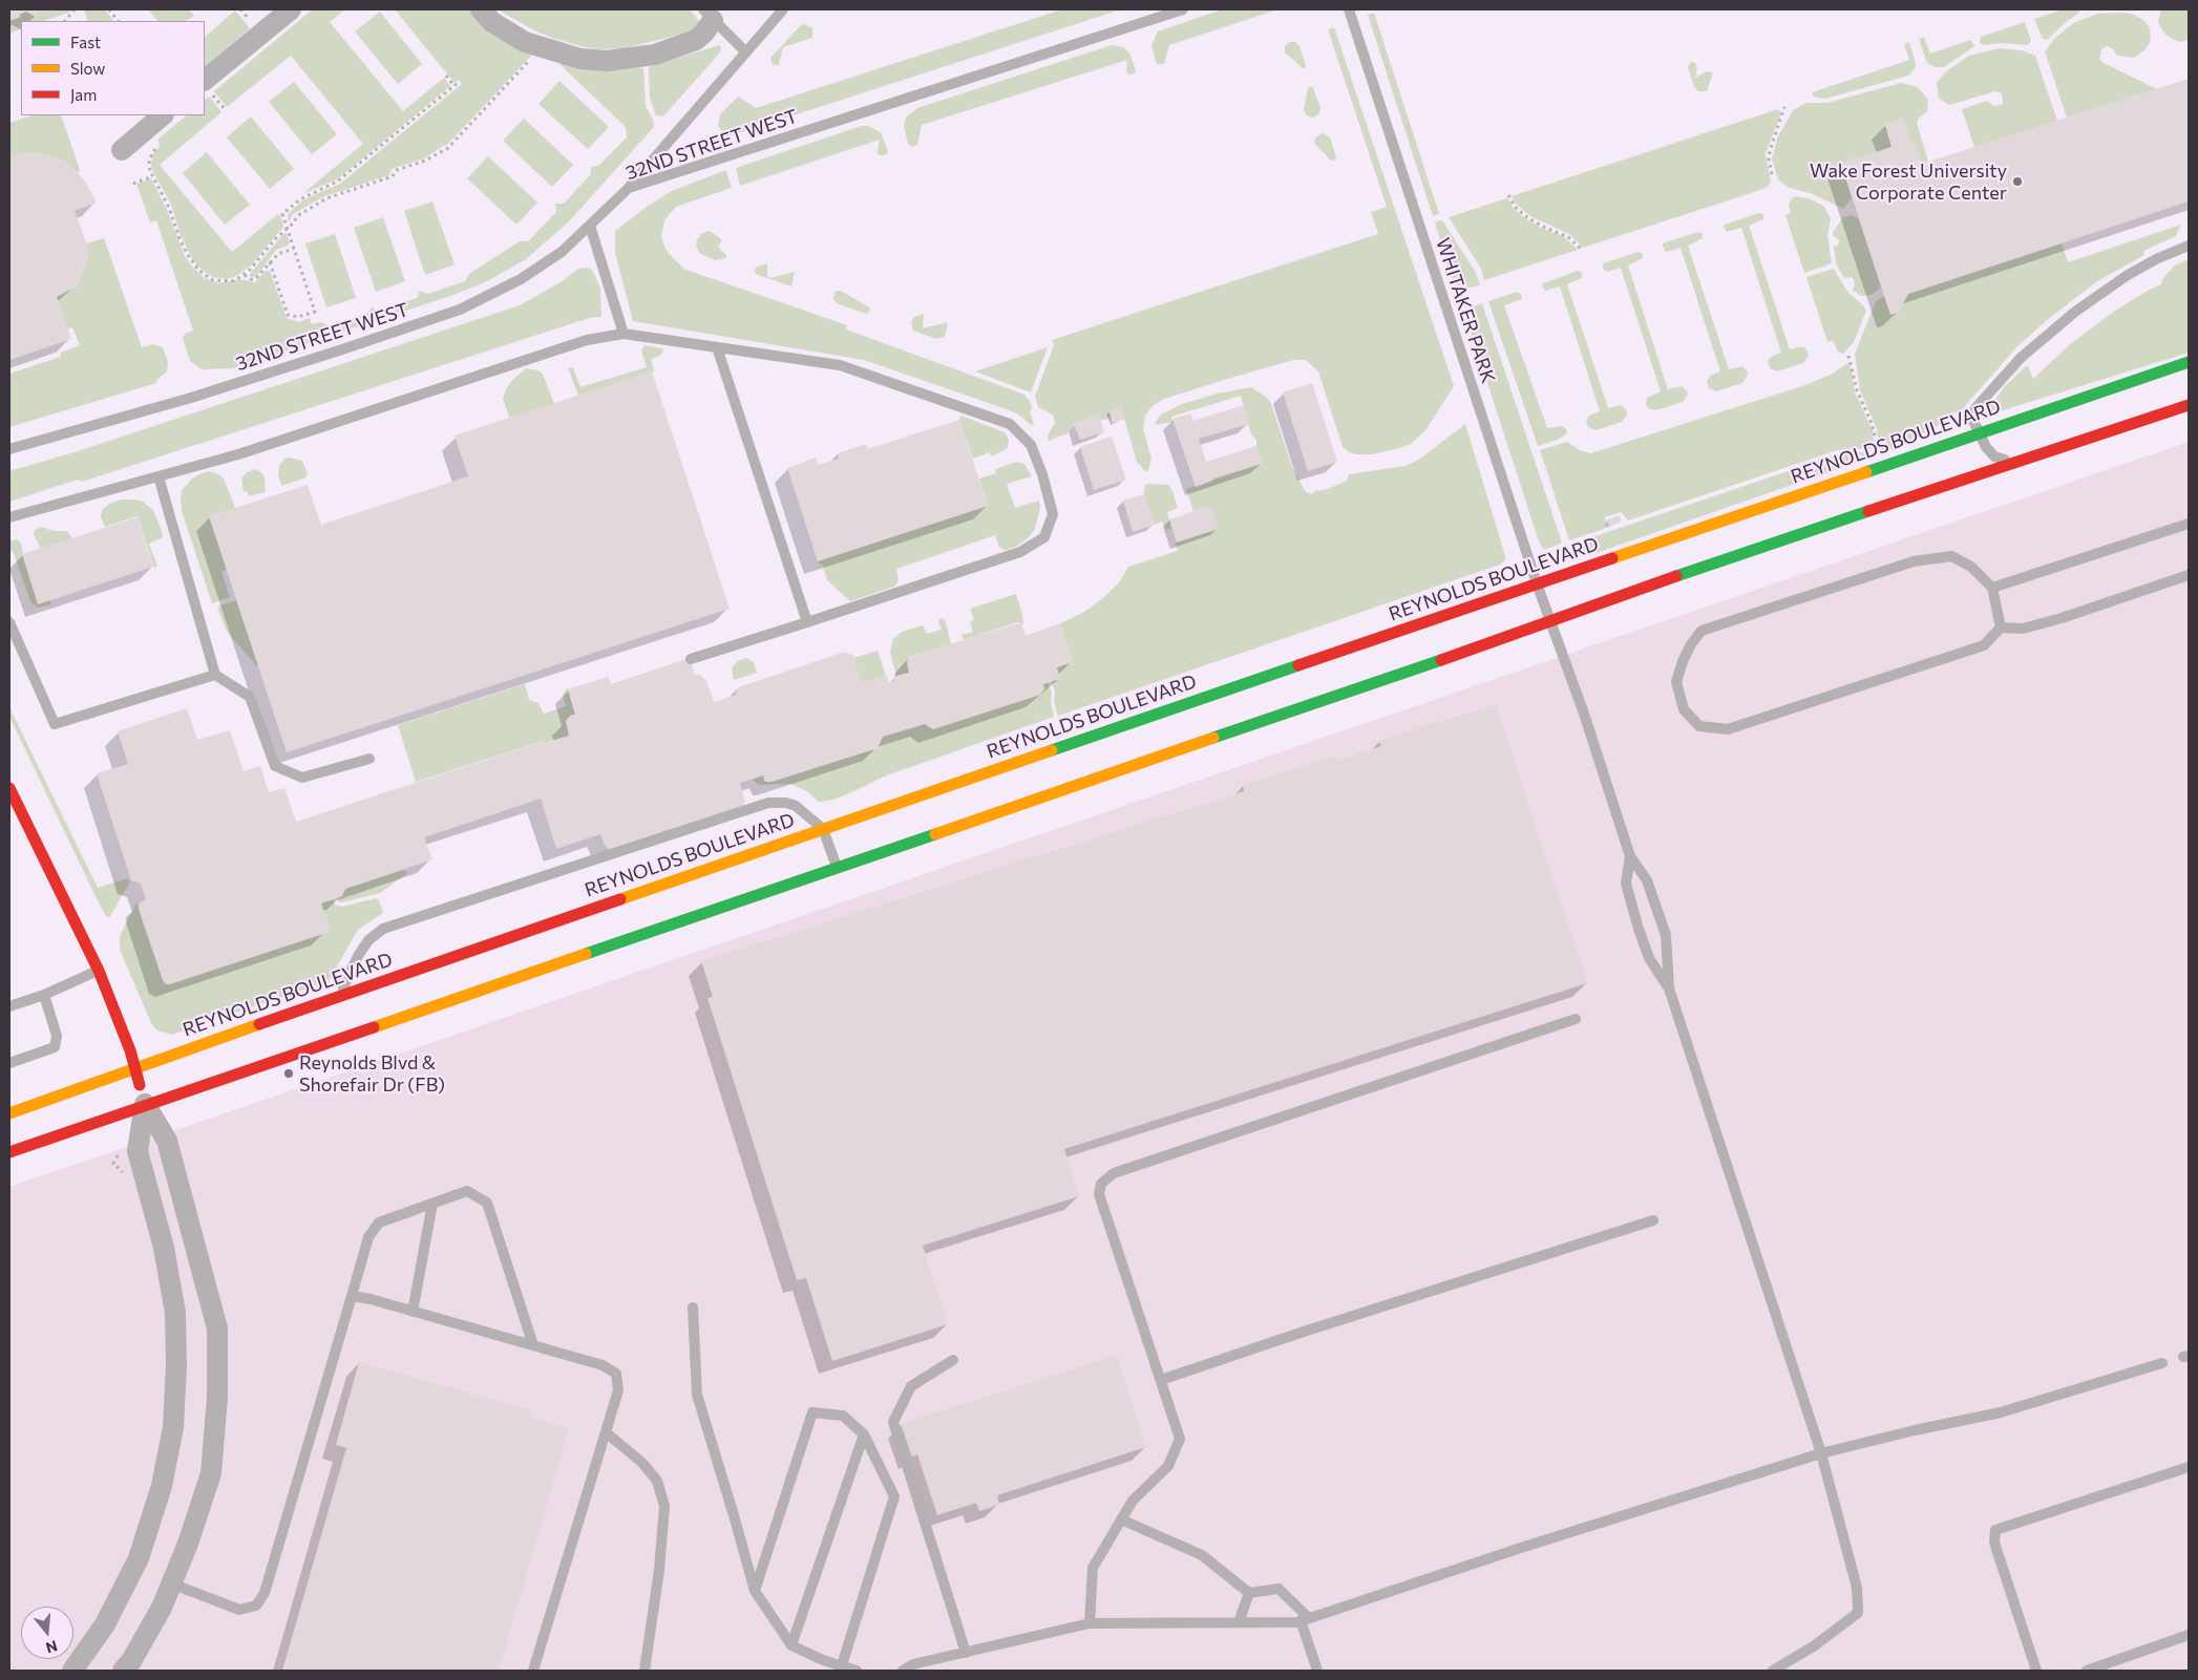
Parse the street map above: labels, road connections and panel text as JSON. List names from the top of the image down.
{
  "streets": {
    "main road": ["REYNOLDS BOULEVARD"],
    "lane": ["32ND STREET WEST", "WHITAKER PARK"]
  },
  "crossings": [
    ["WHITAKER PARK", "REYNOLDS BOULEVARD"]
  ],
  "places": ["Wake Forest University Corporate Center", "Reynolds Blvd & Shorefair Dr (FB)"],
  "legend": ["Fast", "Slow", "Jam"],
  "north": "bottom"
}
